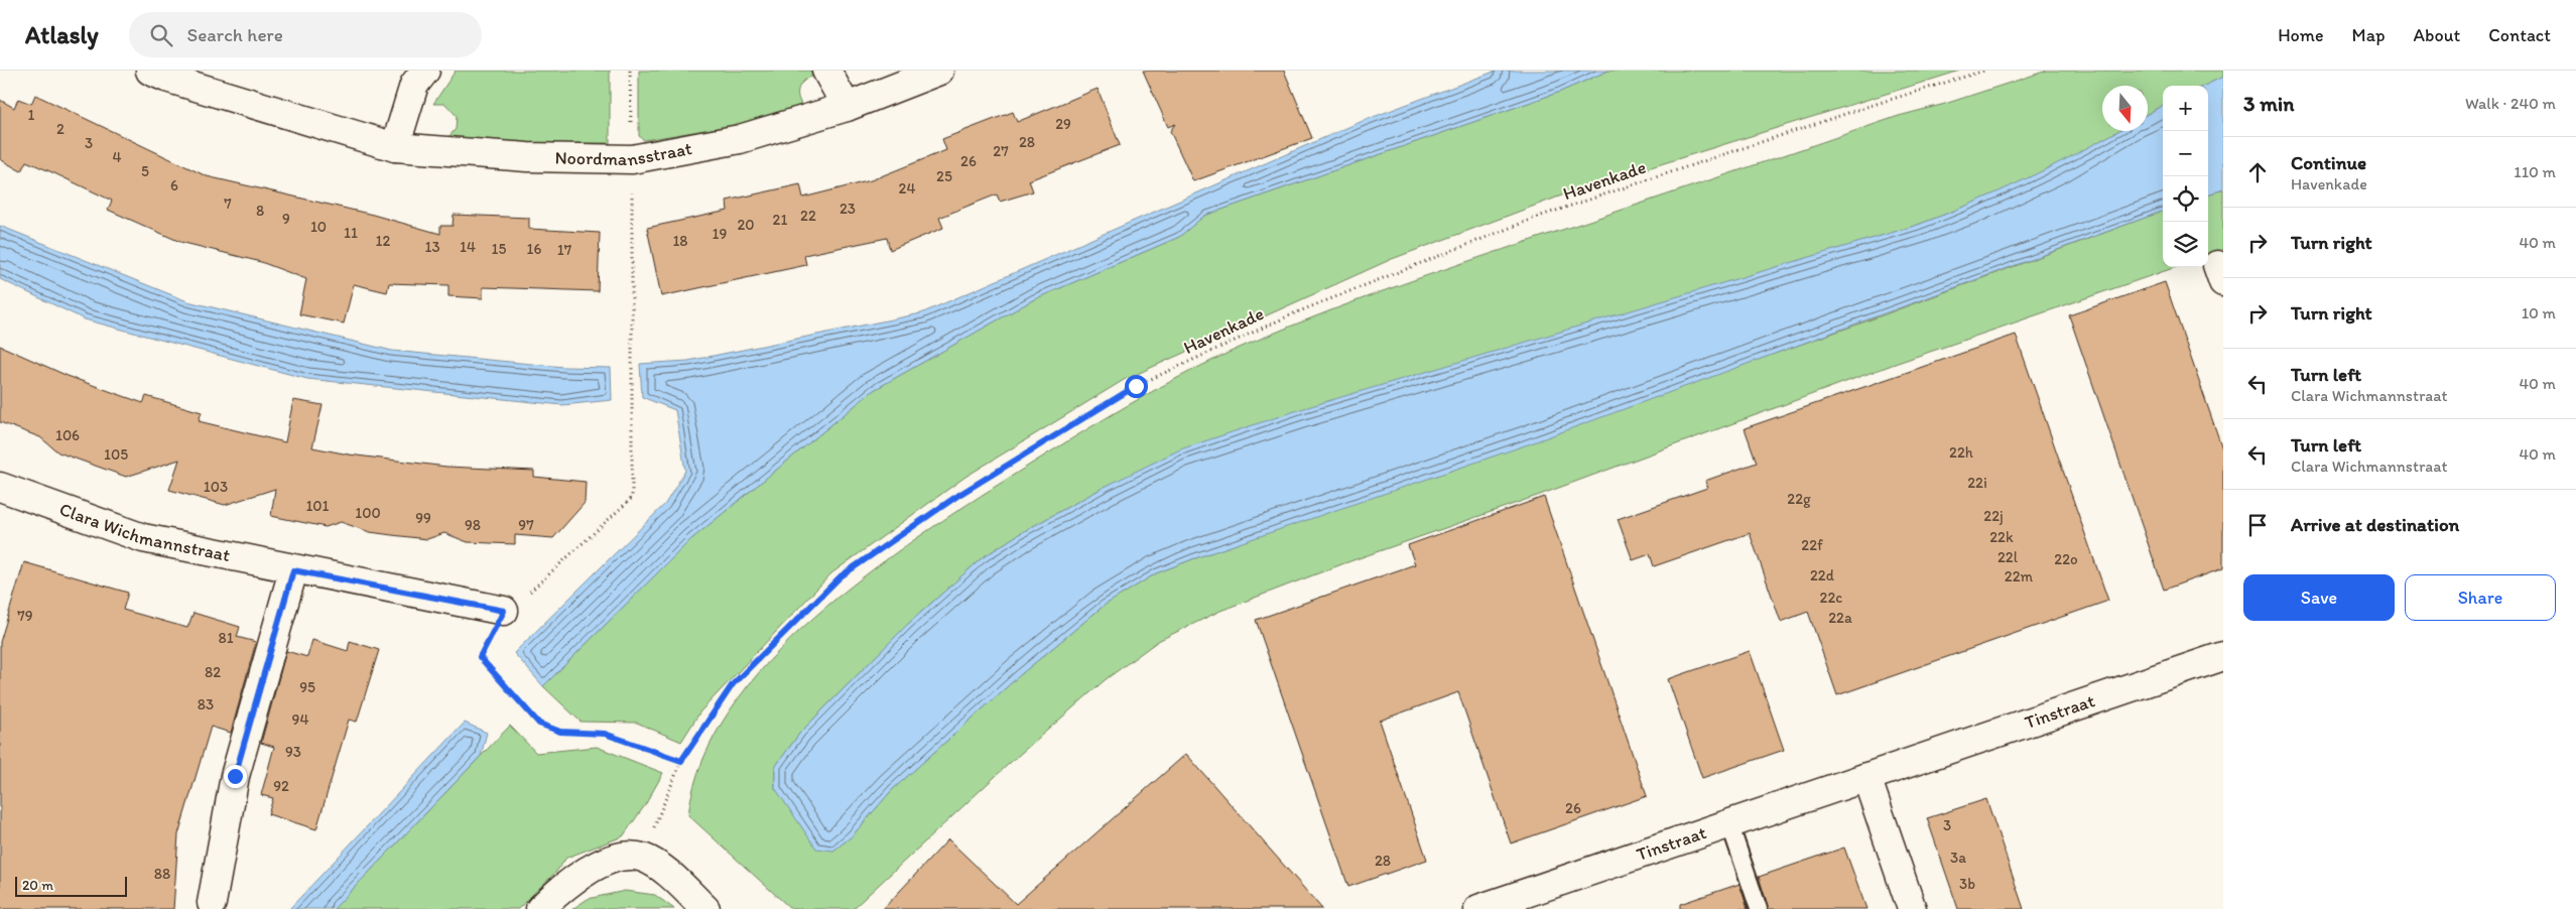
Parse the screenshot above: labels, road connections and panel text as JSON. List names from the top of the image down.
{
  "streets": {
    "street": ["Noordmansstraat", "Clara Wichmannstraat", "Tinstraat"],
    "path": ["Havenkade"]
  },
  "house_numbers": [
    "1",
    "29",
    "2",
    "28",
    "3",
    "27",
    "4",
    "26",
    "5",
    "25",
    "6",
    "24",
    "7",
    "23",
    "8",
    "22",
    "9",
    "21",
    "20",
    "10",
    "11",
    "19",
    "12",
    "18",
    "13",
    "14",
    "15",
    "16",
    "17",
    "106",
    "22h",
    "105",
    "22i",
    "103",
    "22g",
    "101",
    "100",
    "22j",
    "99",
    "98",
    "97",
    "22k",
    "22f",
    "22l",
    "22o",
    "22d",
    "22m",
    "22c",
    "79",
    "22a",
    "81",
    "82",
    "95",
    "83",
    "94",
    "93",
    "92",
    "26",
    "3",
    "3a",
    "28",
    "88",
    "3b"
  ],
  "scale_bar": "20 m",
  "north": "bottom",
  "page": {
    "header": "Atlasly",
    "search": "Search here",
    "nav": [
      "Home",
      "Map",
      "About",
      "Contact"
    ],
    "heading": ["3 min", "Walk · 240 m"],
    "map_buttons": ["+", "−"],
    "list": [
      ["Continue", "Havenkade", "110 m"],
      ["Turn right", "40 m"],
      ["Turn right", "10 m"],
      ["Turn left", "Clara Wichmannstraat", "40 m"],
      ["Turn left", "Clara Wichmannstraat", "40 m"],
      "Arrive at destination"
    ],
    "buttons": ["Save", "Share"],
    "scale": "20 m"
  }
}
